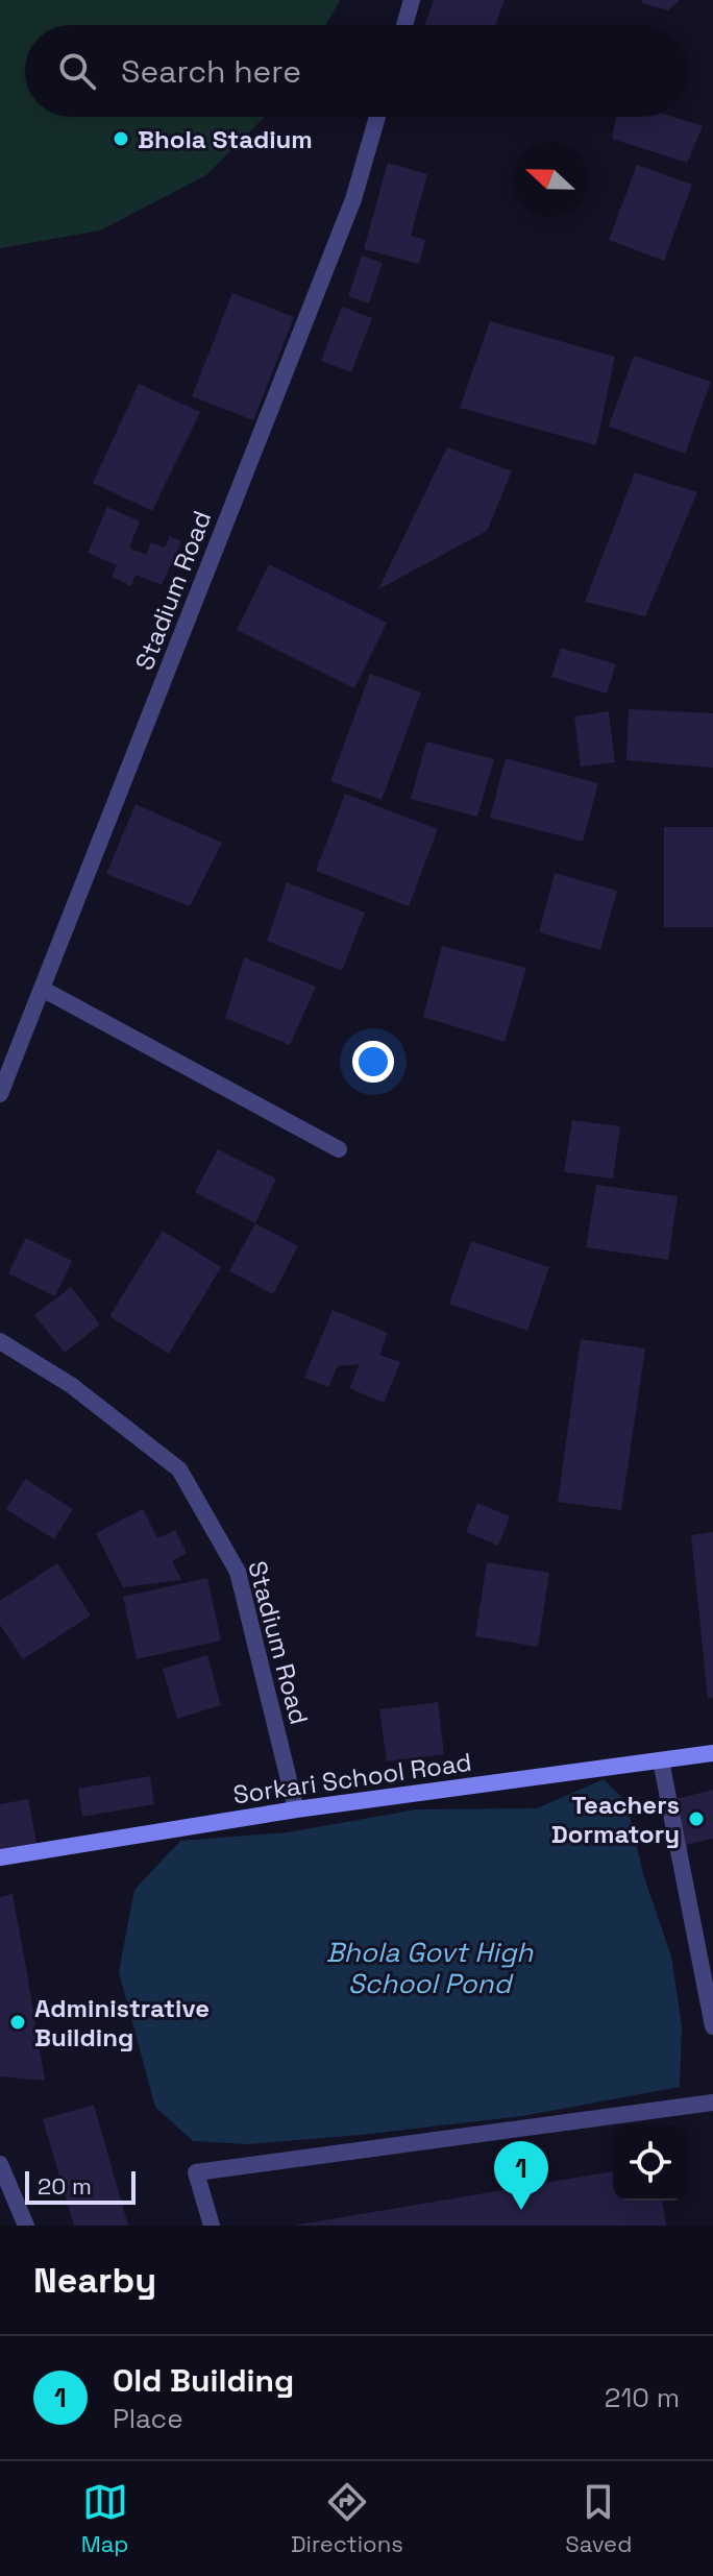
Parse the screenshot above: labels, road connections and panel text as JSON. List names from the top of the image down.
{
  "streets": {
    "street": ["Stadium Road", "Sorkari School Road"]
  },
  "crossings": [
    ["Stadium Road", "Sorkari School Road"]
  ],
  "water": ["Bhola Govt High School Pond"],
  "places": ["Bhola Stadium", "Teachers Dormatory", "Administrative Building"],
  "scale_bar": "20 m",
  "north": "left",
  "page": {
    "search": "Search here",
    "pins": "1",
    "scale": "20 m",
    "heading": "Nearby",
    "list": [
      {
        "mark": "1",
        "name": "Old Building",
        "note": "Place",
        "value": "210 m"
      }
    ],
    "nav": ["Map", "Directions", "Saved"]
  }
}
